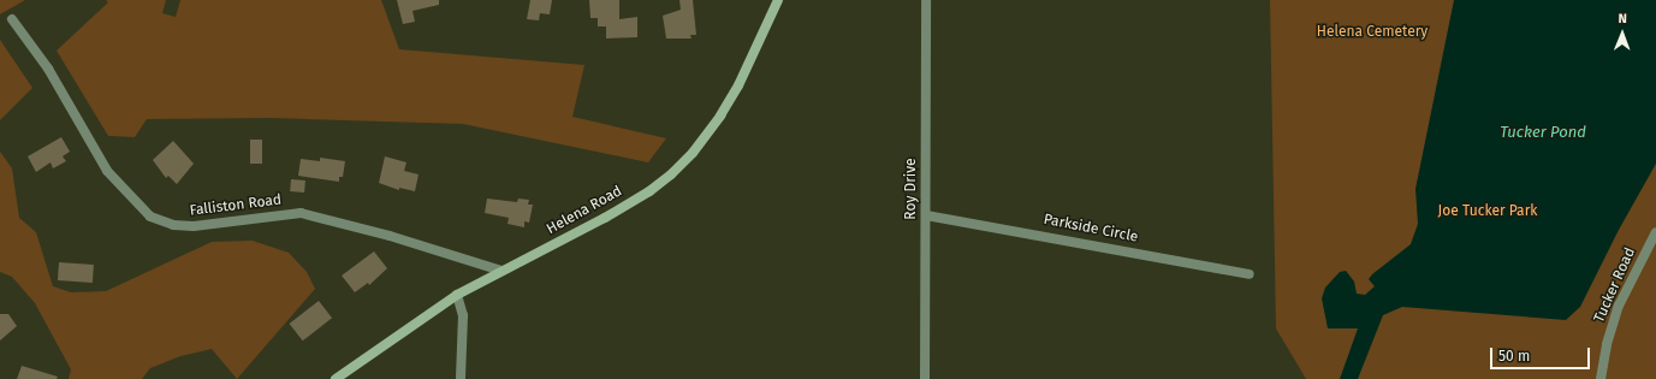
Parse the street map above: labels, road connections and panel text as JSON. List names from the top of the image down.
{
  "streets": {
    "main road": ["Helena Road"],
    "street": [
      "Roy Drive",
      "Falliston Road",
      "Parkside Circle",
      "Tucker Road"
    ]
  },
  "crossings": [
    ["Roy Drive", "Parkside Circle"],
    ["Falliston Road", "Helena Road"]
  ],
  "water": ["Tucker Pond"],
  "parks": ["Helena Cemetery", "Joe Tucker Park"],
  "scale_bar": "50 m",
  "north": "top"
}
